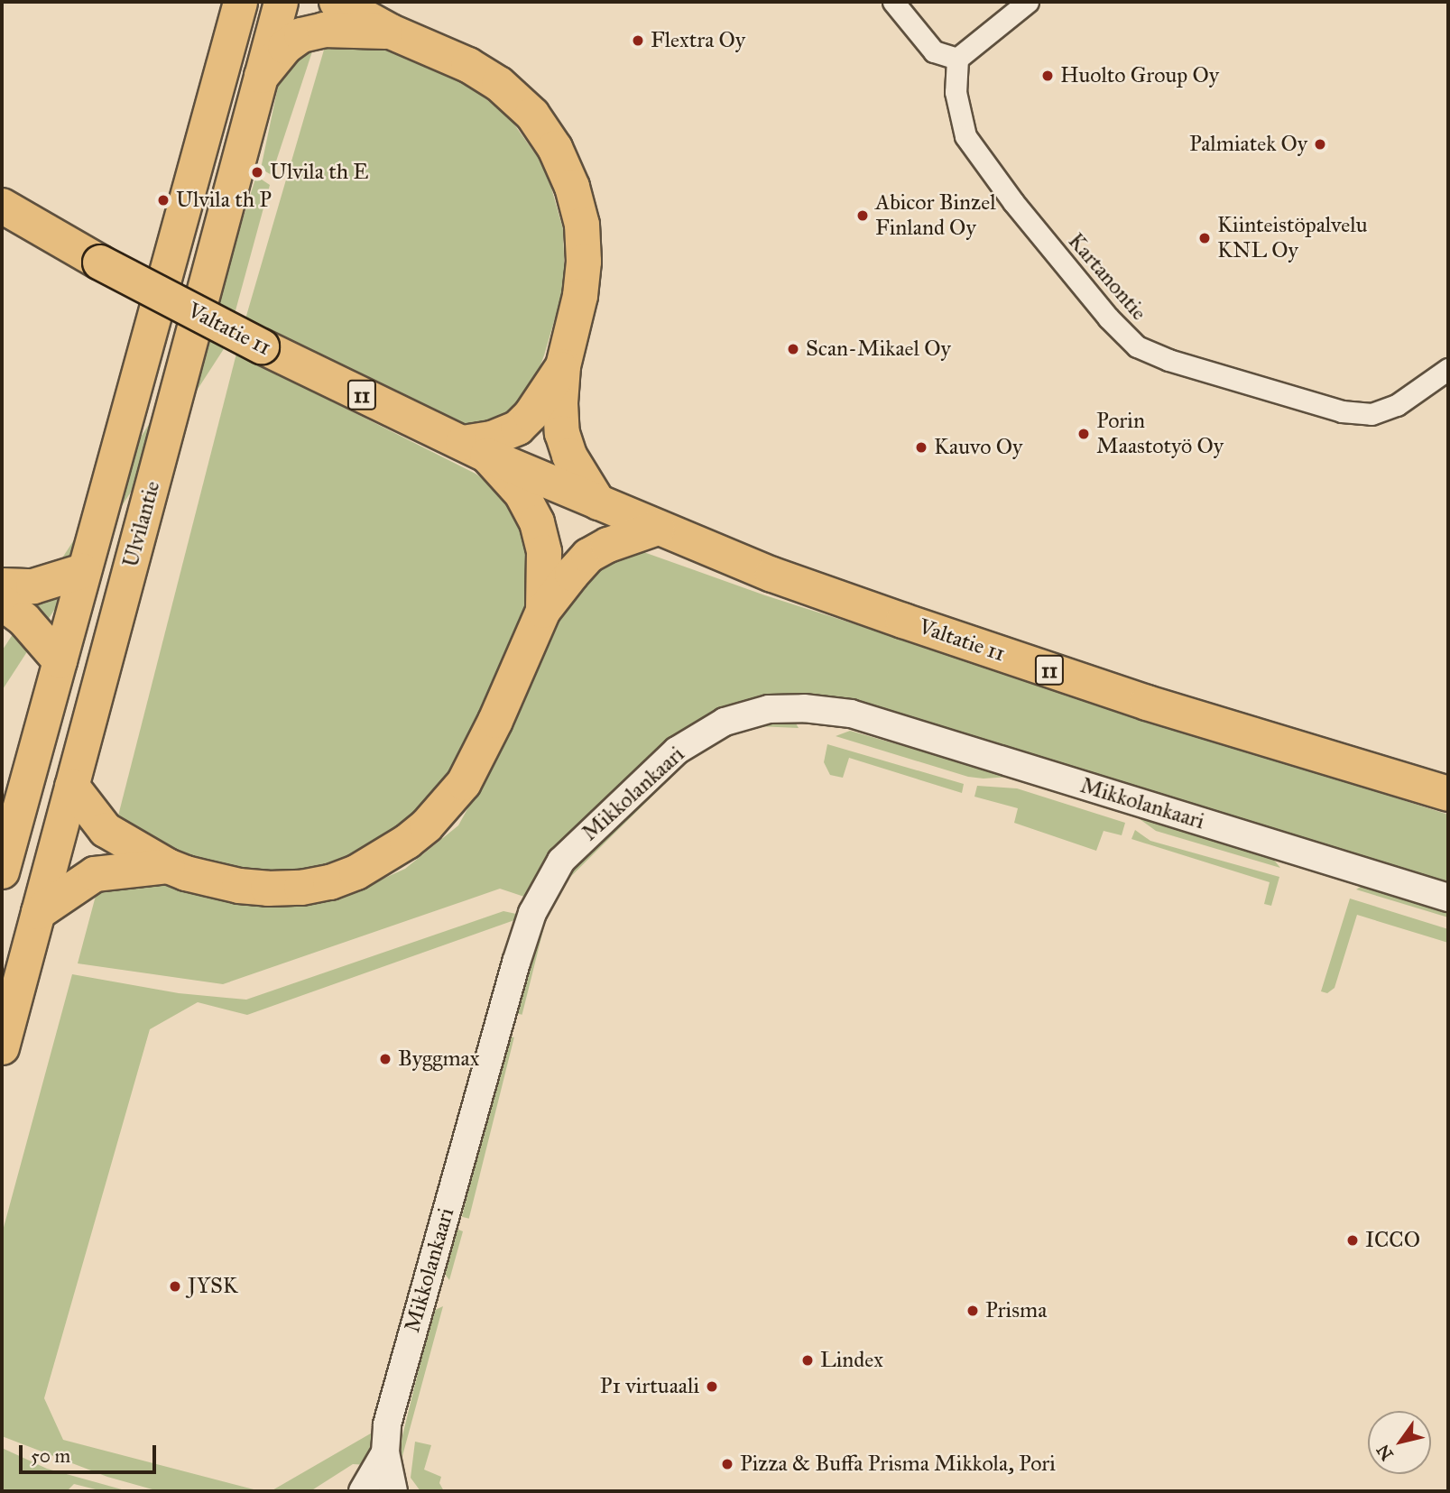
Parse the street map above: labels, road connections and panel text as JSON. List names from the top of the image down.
{
  "streets": {
    "highway": ["Valtatie 11", "11"],
    "main road": ["Ulvilantie"],
    "street": ["Kartanontie", "Mikkolankaari"]
  },
  "places": [
    "Flextra Oy",
    "Huolto Group Oy",
    "Palmiatek Oy",
    "Ulvila th E",
    "Ulvila th P",
    "Abicor Binzel Finland Oy",
    "Kiinteistöpalvelu KNL Oy",
    "Scan-Mikael Oy",
    "Porin Maastotyö Oy",
    "Kauvo Oy",
    "Byggmax",
    "ICCO",
    "JYSK",
    "Prisma",
    "Lindex",
    "P1 virtuaali",
    "Pizza & Buffa Prisma Mikkola, Pori"
  ],
  "scale_bar": "50 m",
  "north": "bottom left"
}
